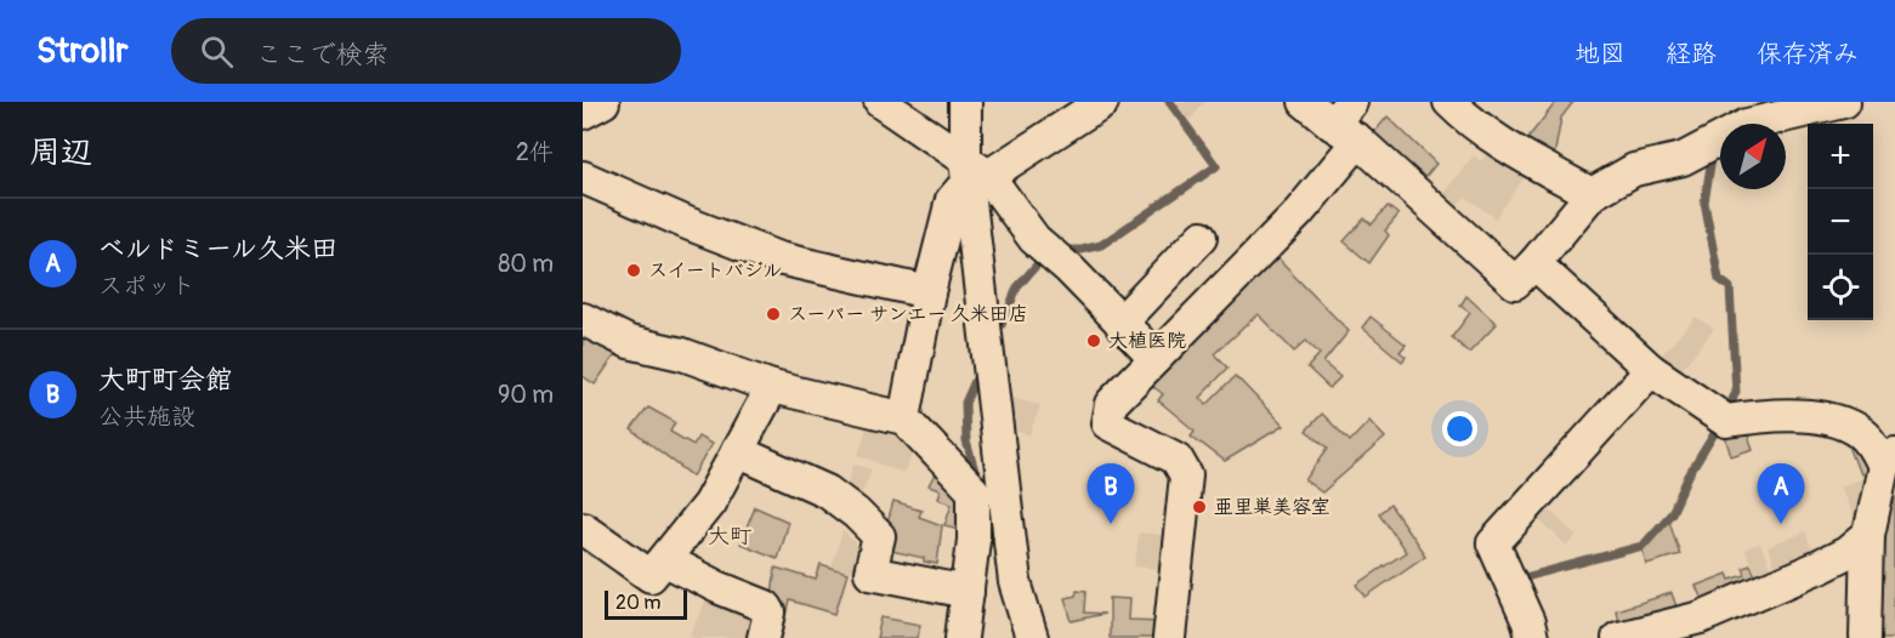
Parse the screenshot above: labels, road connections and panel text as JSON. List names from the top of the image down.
{
  "districts": ["大町"],
  "places": [
    "スイートバジル",
    "スーパー サンエー 久米田店",
    "大植医院",
    "亜里巣美容室"
  ],
  "scale_bar": "20 m",
  "north": "top right",
  "page": {
    "header": "Strollr",
    "search": "ここで検索",
    "nav": ["地図", "経路", "保存済み"],
    "heading": ["周辺", "2件"],
    "map_buttons": ["+", "−"],
    "list": [
      {
        "mark": "A",
        "name": "ベルドミール久米田",
        "note": "スポット",
        "value": "80 m"
      },
      {
        "mark": "B",
        "name": "大町町会館",
        "note": "公共施設",
        "value": "90 m"
      }
    ],
    "pins": ["A", "B"],
    "scale": "20 m"
  }
}
